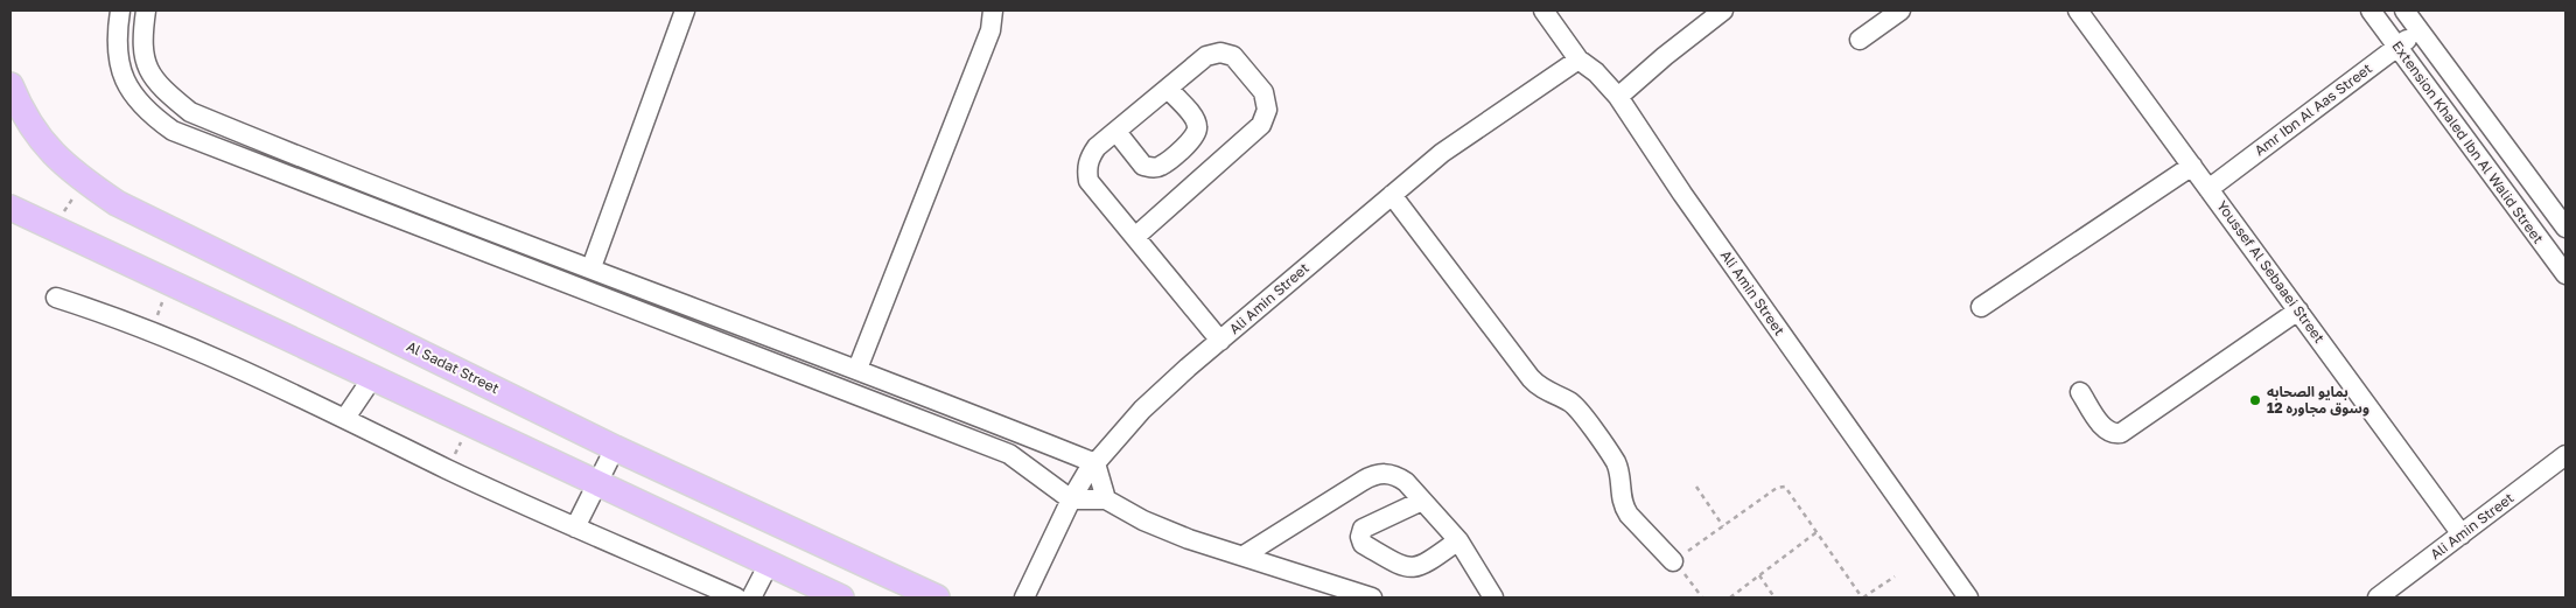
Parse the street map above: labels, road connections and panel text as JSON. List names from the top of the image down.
{
  "streets": {
    "main road": ["Al Sadat Street"],
    "street": [
      "Amr Ibn Al Aas Street",
      "Extension Khaled Ibn Al Walid Street",
      "Youssef Al Sebaaei Street",
      "Ali Amin Street"
    ]
  },
  "crossings": [
    ["Amr Ibn Al Aas Street", "Extension Khaled Ibn Al Walid Street"],
    ["Amr Ibn Al Aas Street", "Youssef Al Sebaaei Street"],
    ["Youssef Al Sebaaei Street", "Ali Amin Street"]
  ],
  "places": ["بمايو الصحابه وسوق مجاوره 12"]
}
